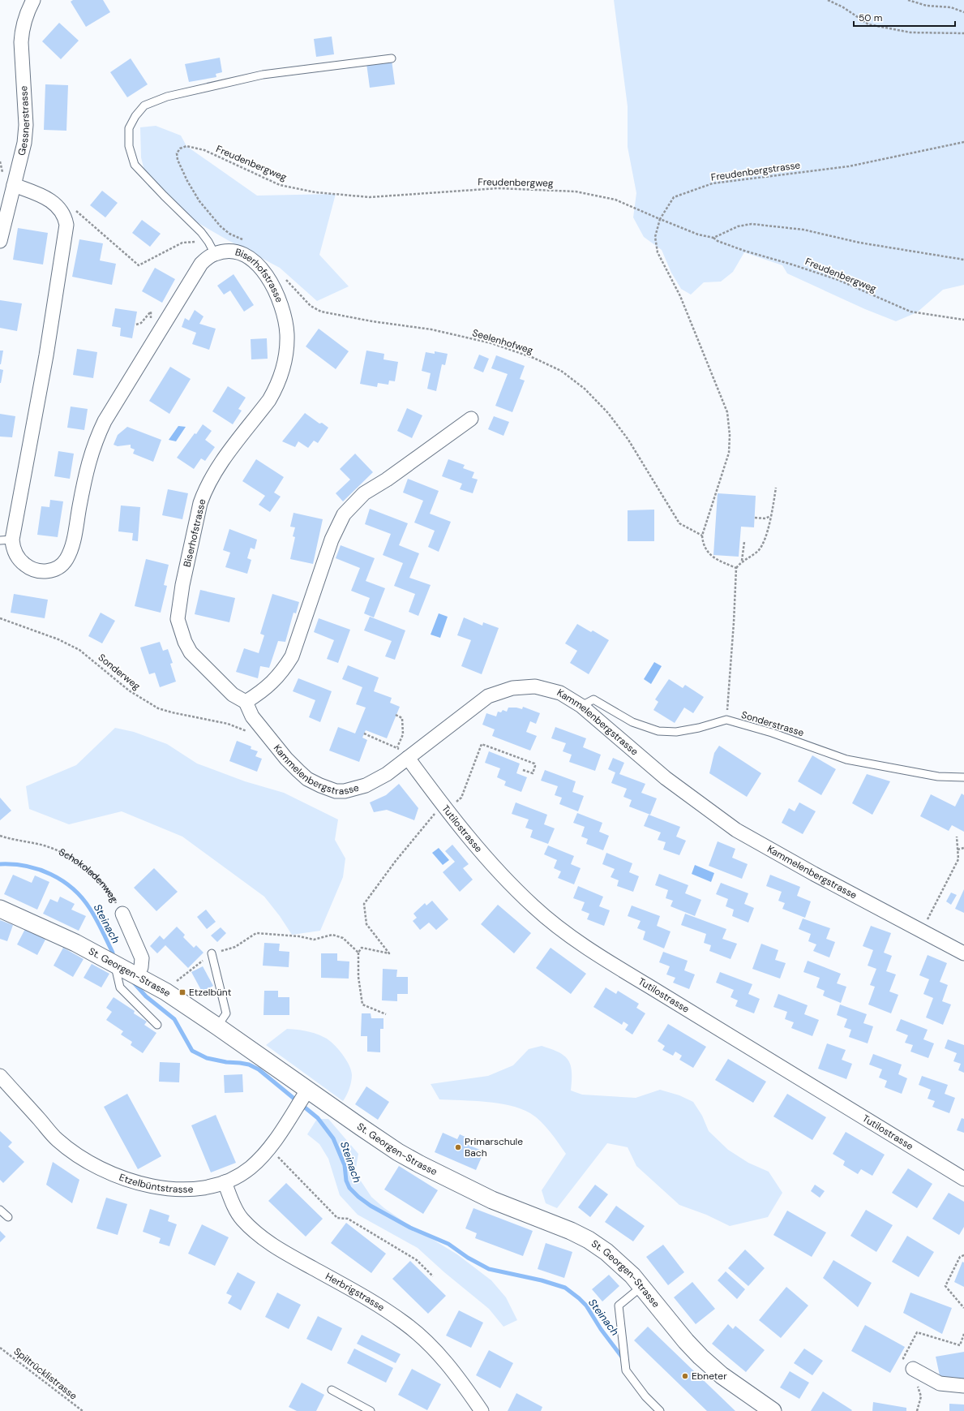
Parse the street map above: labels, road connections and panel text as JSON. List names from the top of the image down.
{
  "streets": {
    "street": [
      "Gessnerstrasse",
      "Biserhofstrasse",
      "Kammelenbergstrasse",
      "Tutilostrasse",
      "Schokoladenweg",
      "St. Georgen-Strasse",
      "Etzelbüntstrasse",
      "Herbrigstrasse"
    ],
    "lane": ["Sonderstrasse"],
    "path": [
      "Freudenbergweg",
      "Freudenbergstrasse",
      "Seelenhofweg",
      "Sonderweg",
      "Spiltrücklistrasse"
    ]
  },
  "crossings": [
    ["Gessnerstrasse", "Biserhofstrasse"],
    ["Freudenbergweg", "Freudenbergstrasse"],
    ["Freudenbergstrasse", "Seelenhofweg"],
    ["Biserhofstrasse", "Kammelenbergstrasse"],
    ["Kammelenbergstrasse", "Sonderstrasse"],
    ["Kammelenbergstrasse", "Tutilostrasse"],
    ["Schokoladenweg", "St. Georgen-Strasse"],
    ["St. Georgen-Strasse", "Etzelbüntstrasse"],
    ["Etzelbüntstrasse", "Herbrigstrasse"]
  ],
  "water": ["Steinach"],
  "places": {
    "transit": ["Etzelbünt"],
    "other": ["Primarschule Bach", "Ebneter"]
  },
  "scale_bar": "50 m"
}
